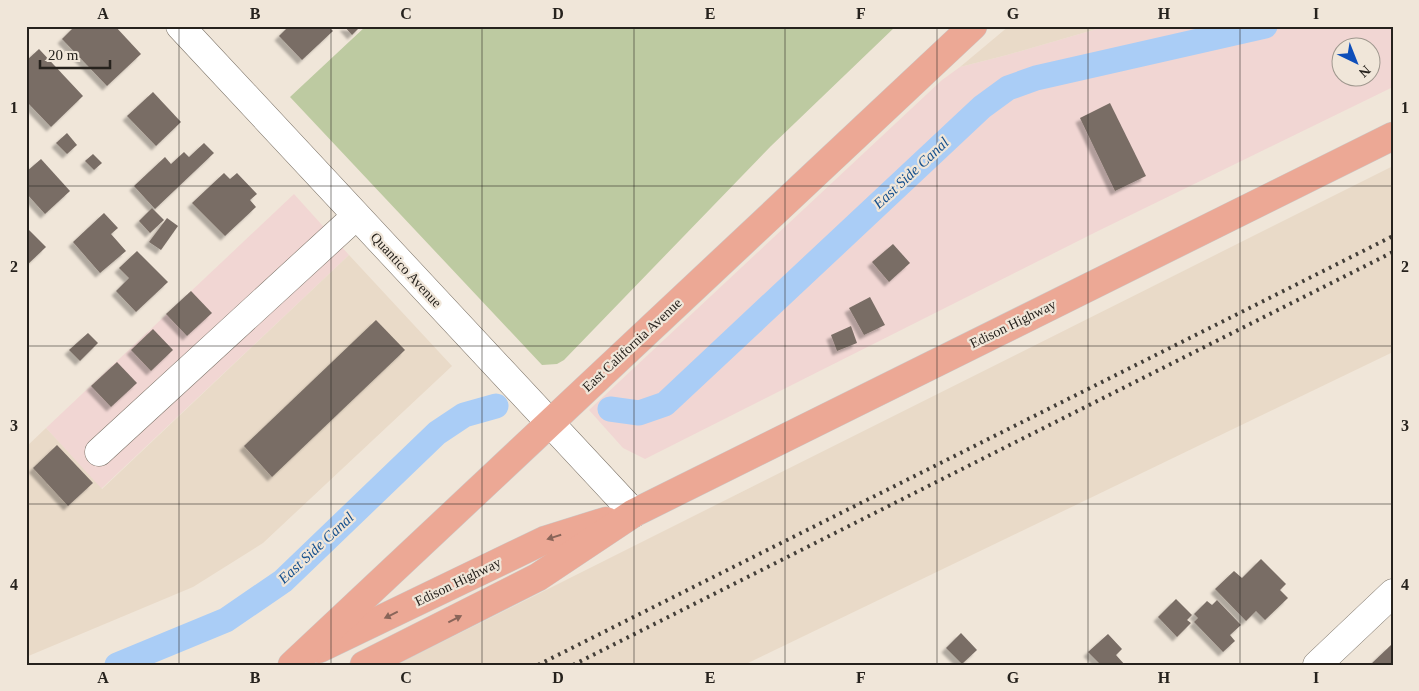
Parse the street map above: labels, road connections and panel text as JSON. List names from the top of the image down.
{
  "streets": {
    "main road": ["Edison Highway", "East California Avenue"],
    "street": ["Quantico Avenue"]
  },
  "crossings": [
    ["Quantico Avenue", "Edison Highway"],
    ["Quantico Avenue", "East California Avenue"],
    ["Edison Highway", "East California Avenue"]
  ],
  "water": ["East Side Canal"],
  "scale_bar": "20 m",
  "north": "bottom right",
  "grid": {
    "columns": [
      "A",
      "B",
      "C",
      "D",
      "E",
      "F",
      "G",
      "H",
      "I"
    ],
    "rows": [
      "1",
      "2",
      "3",
      "4"
    ]
  }
}
